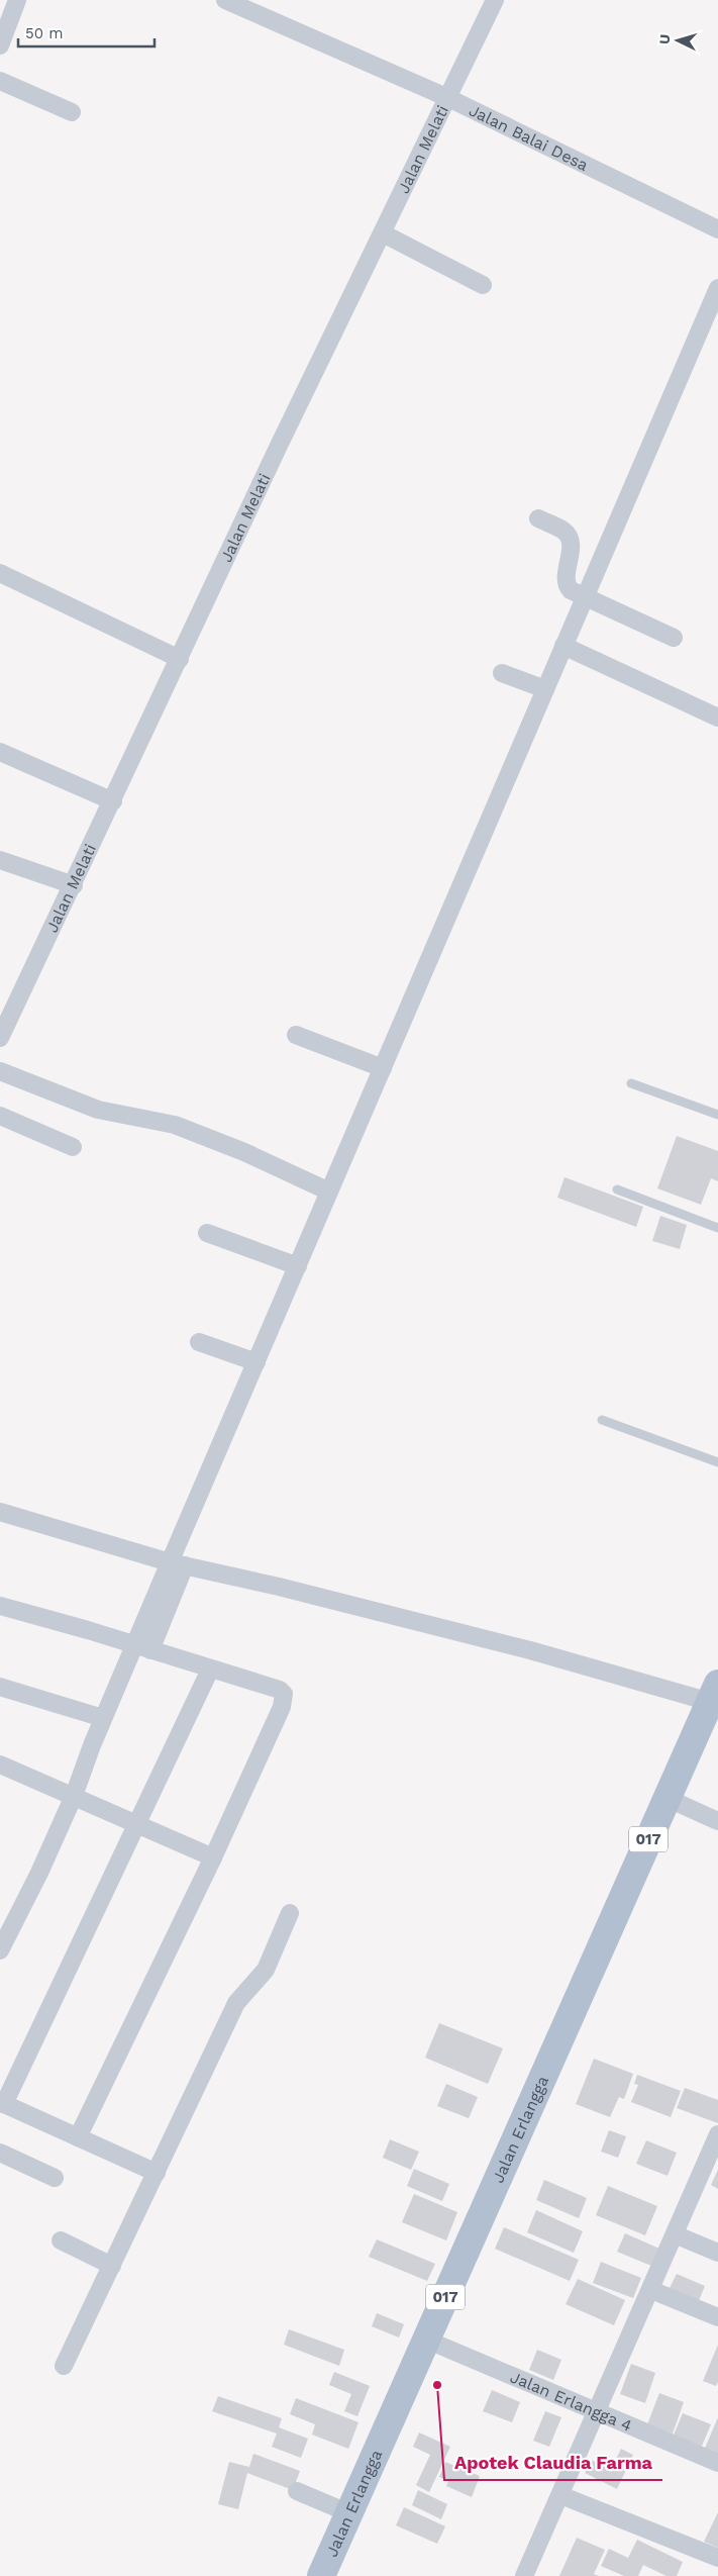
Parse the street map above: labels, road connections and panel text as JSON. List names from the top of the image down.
{
  "streets": {
    "main road": ["017", "Jalan Erlangga"],
    "street": ["Jalan Balai Desa", "Jalan Melati", "Jalan Erlangga 4"]
  },
  "crossings": [
    ["Jalan Balai Desa", "Jalan Melati"],
    ["Jalan Erlangga", "Jalan Erlangga 4"]
  ],
  "places": ["Apotek Claudia Farma"],
  "scale_bar": "50 m",
  "north": "left"
}
